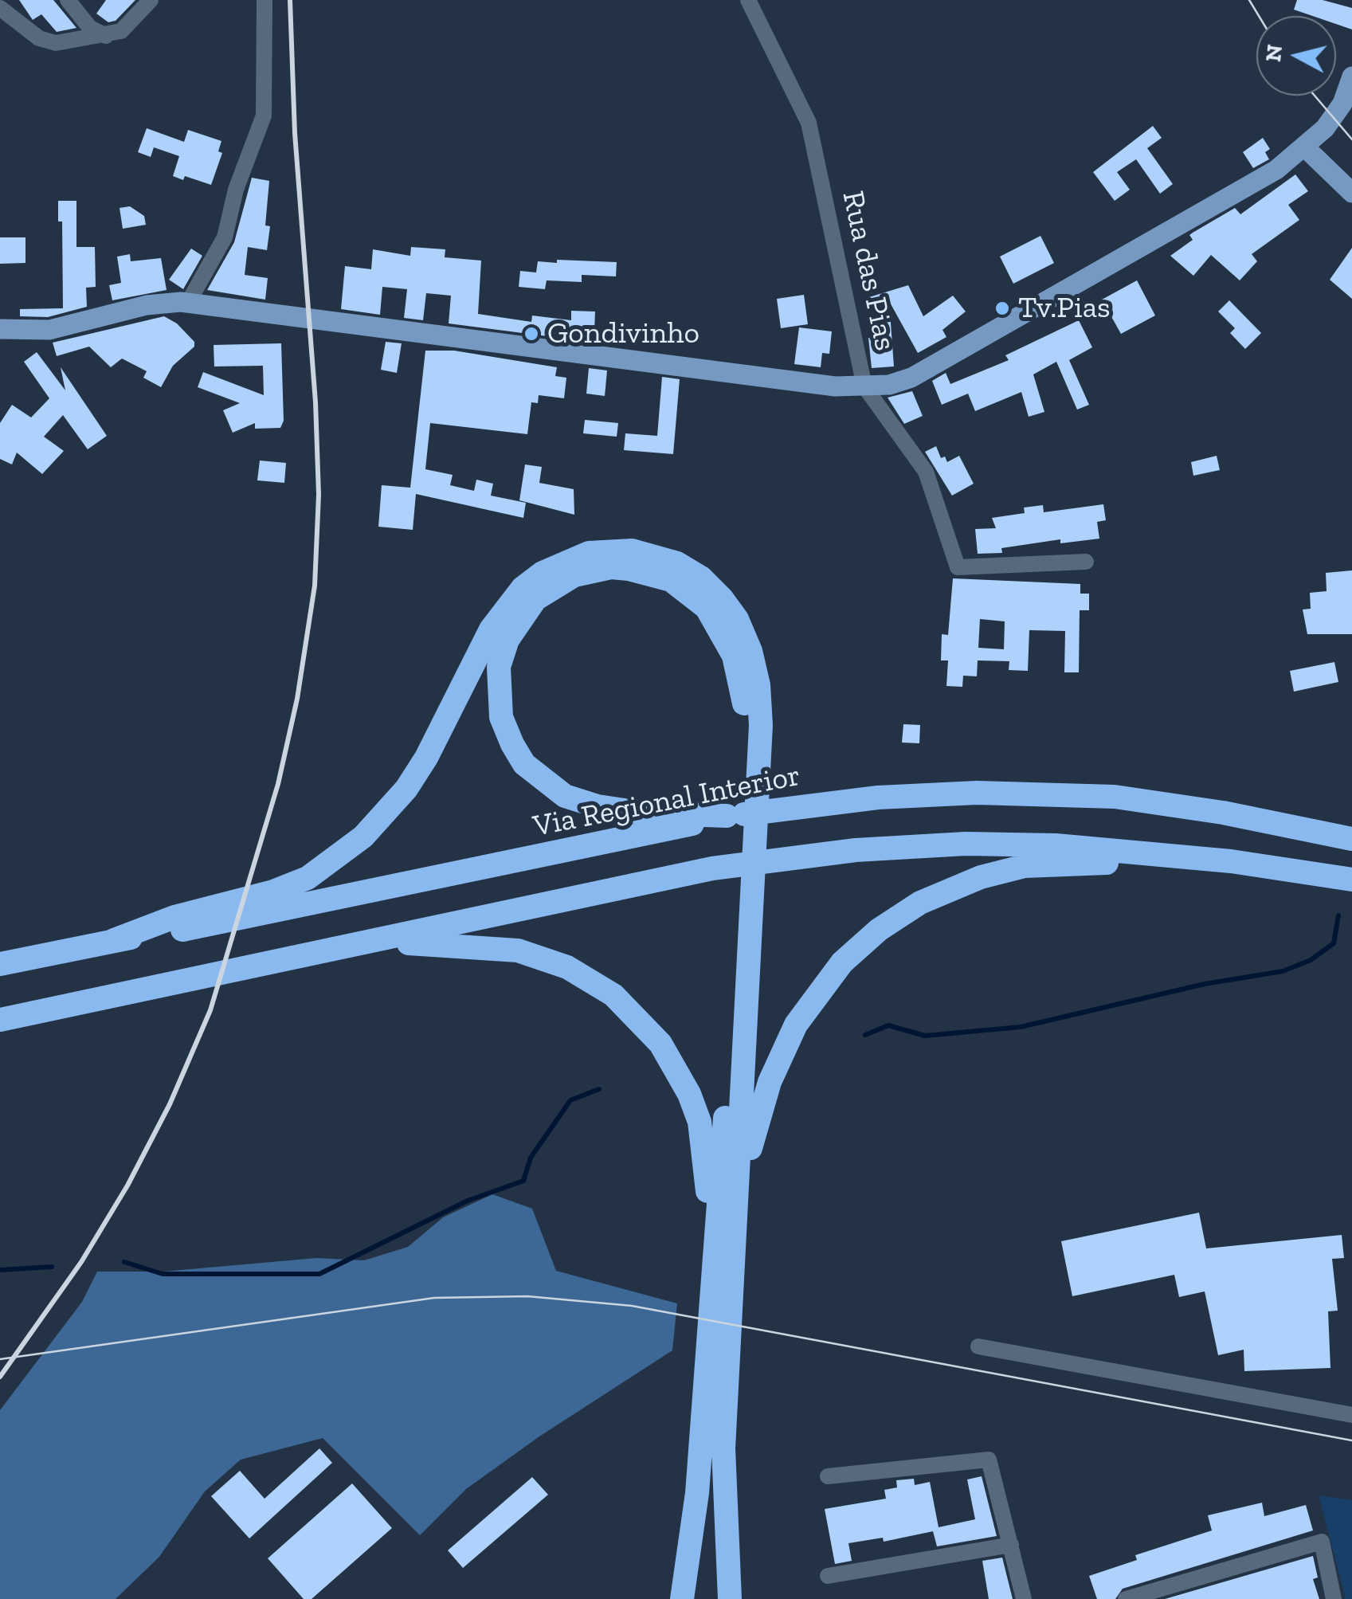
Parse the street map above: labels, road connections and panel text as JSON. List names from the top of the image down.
{
  "streets": {
    "highway": ["Via Regional Interior"],
    "street": ["Rua das Pias"]
  },
  "places": ["Tv.Pias", "Gondivinho"],
  "north": "left"
}
